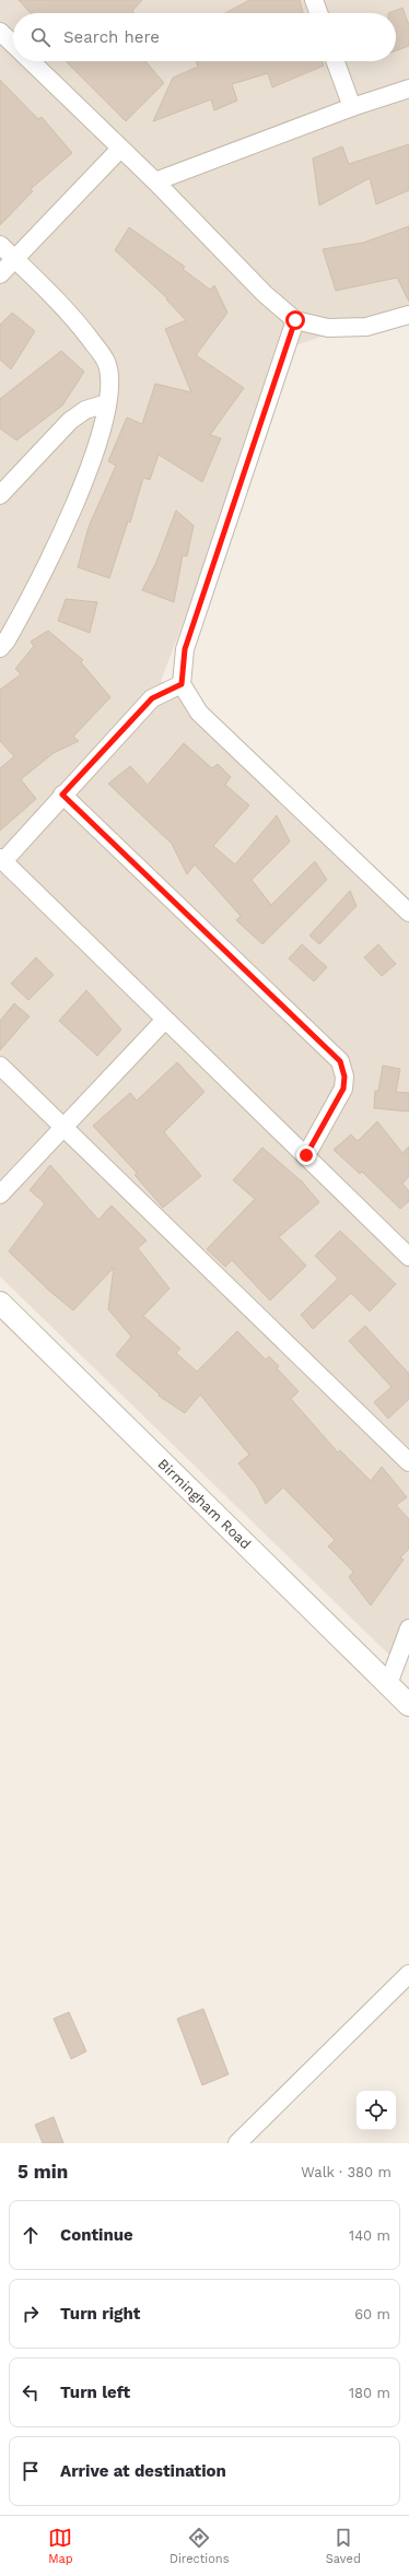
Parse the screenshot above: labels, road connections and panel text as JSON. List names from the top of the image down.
{
  "streets": {
    "street": ["Birmingham Road"]
  },
  "page": {
    "search": "Search here",
    "heading": ["5 min", "Walk · 380 m"],
    "list": [
      ["Continue", "140 m"],
      ["Turn right", "60 m"],
      ["Turn left", "180 m"],
      "Arrive at destination"
    ],
    "nav": ["Map", "Directions", "Saved"]
  }
}
